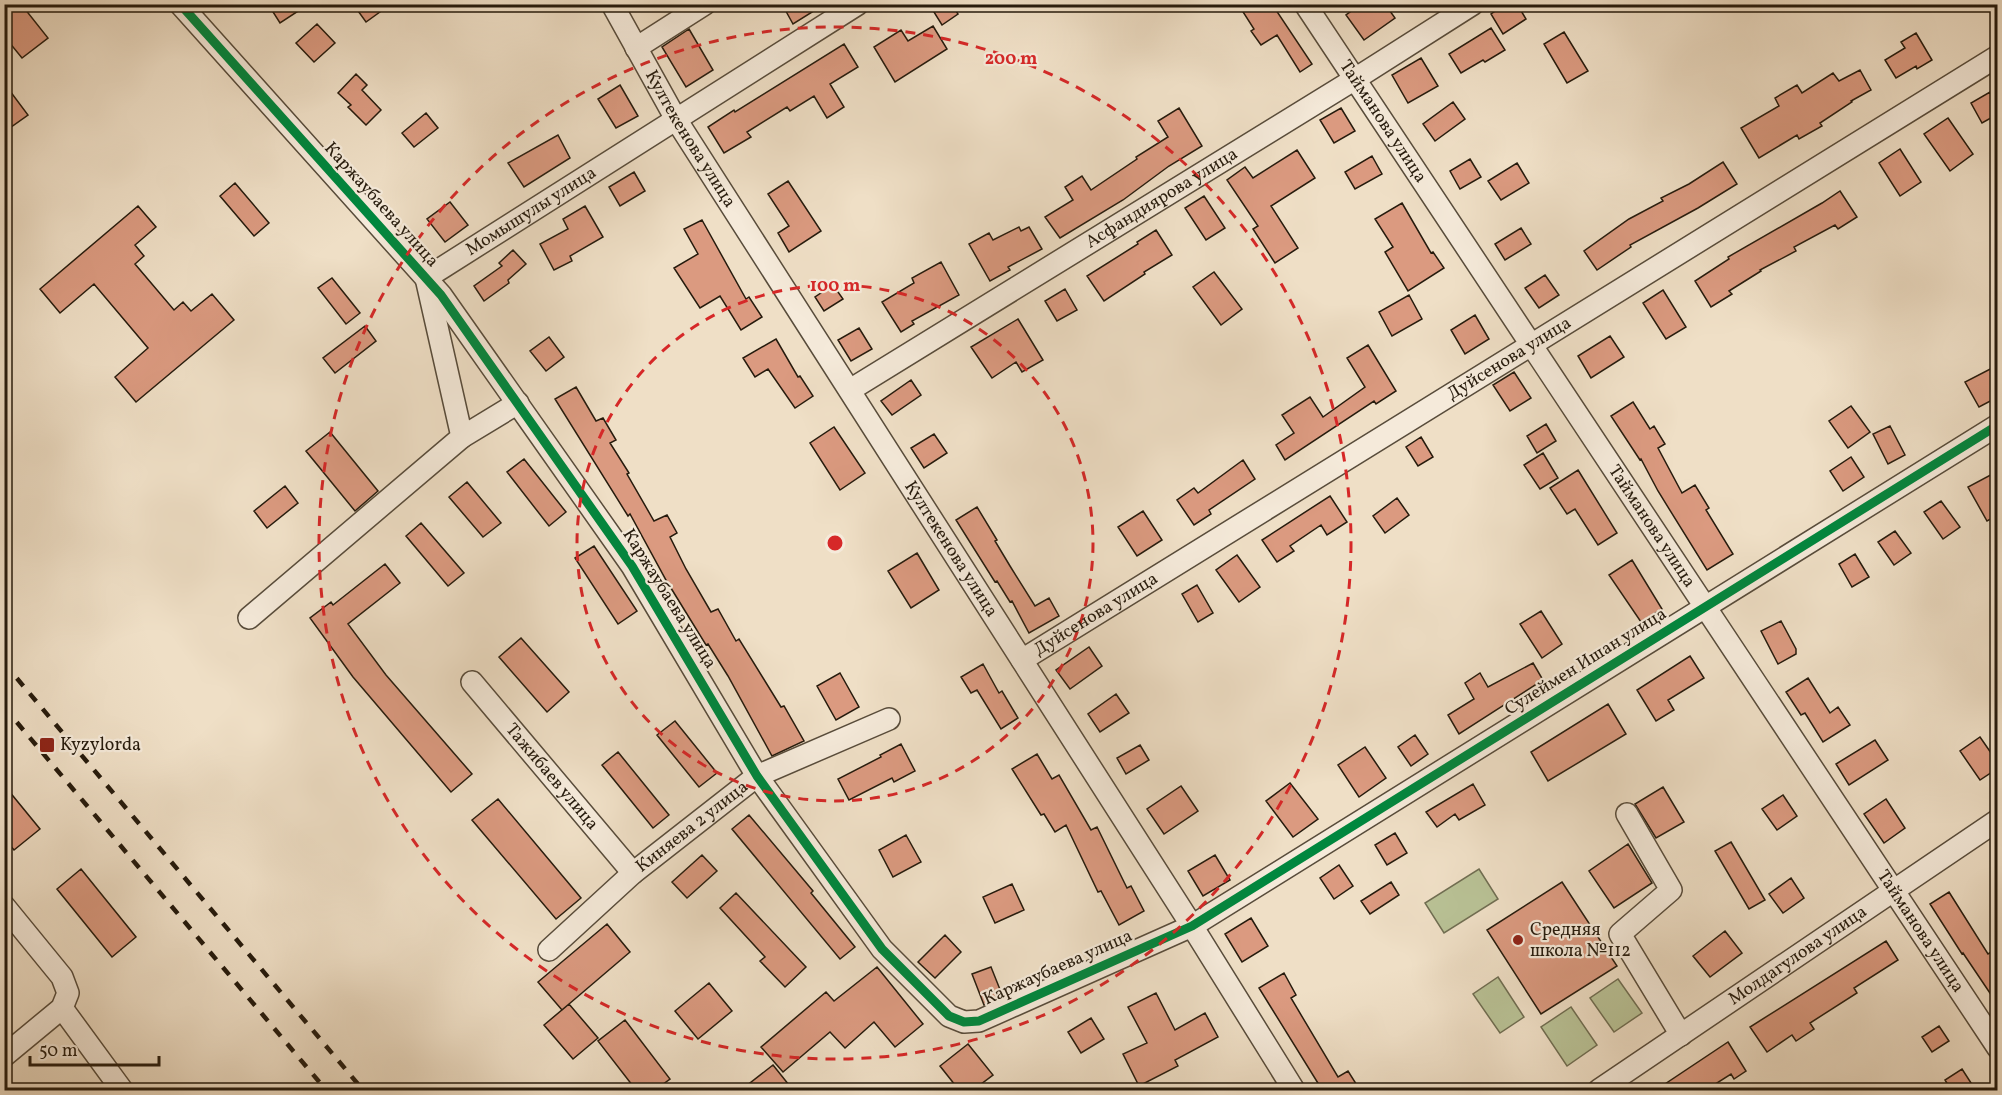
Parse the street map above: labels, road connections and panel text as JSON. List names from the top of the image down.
{
  "streets": {
    "street": [
      "Тайманова улица",
      "Култекенова улица",
      "Асфандиярова улица",
      "Каржаубаева улица",
      "Момышулы улица",
      "Дуйсенова улица",
      "Сулеймен Ишан улица",
      "Тажибаев улица",
      "Киняева 2 улица",
      "Молдагулова улица"
    ]
  },
  "crossings": [
    ["Тайманова улица", "Асфандиярова улица"],
    ["Тайманова улица", "Дуйсенова улица"],
    ["Тайманова улица", "Сулеймен Ишан улица"],
    ["Тайманова улица", "Молдагулова улица"],
    ["Култекенова улица", "Асфандиярова улица"],
    ["Култекенова улица", "Каржаубаева улица"],
    ["Култекенова улица", "Момышулы улица"],
    ["Култекенова улица", "Дуйсенова улица"],
    ["Култекенова улица", "Сулеймен Ишан улица"],
    ["Каржаубаева улица", "Момышулы улица"],
    ["Каржаубаева улица", "Сулеймен Ишан улица"],
    ["Каржаубаева улица", "Киняева 2 улица"],
    ["Тажибаев улица", "Киняева 2 улица"]
  ],
  "places": {
    "transit": ["Kyzylorda"],
    "other": ["Средняя школа №112"]
  },
  "scale_bar": "50 m",
  "rings": ["200 m", "100 m"]
}
